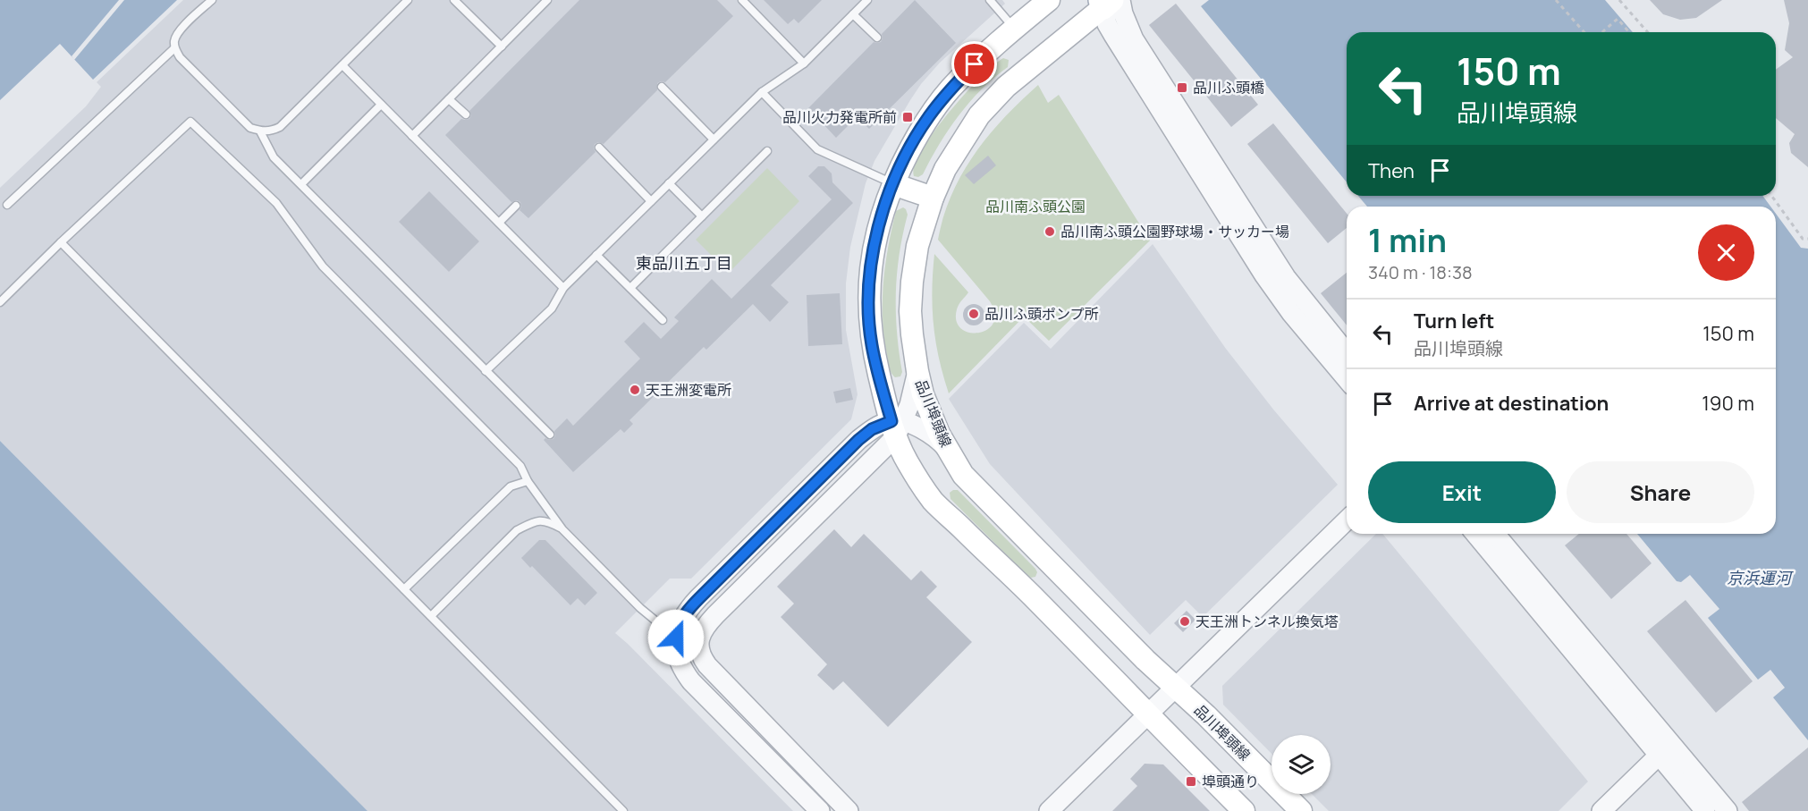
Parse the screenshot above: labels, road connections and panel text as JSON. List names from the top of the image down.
{
  "streets": {
    "main road": ["品川埠頭線"]
  },
  "districts": ["東品川五丁目"],
  "water": ["京浜運河"],
  "parks": ["品川南ふ頭公園"],
  "places": {
    "transit": ["品川ふ頭橋", "品川火力発電所前", "埠頭通り"],
    "other": [
      "品川南ふ頭公園野球場・サッカー場",
      "品川ふ頭ポンプ所",
      "天王洲変電所",
      "天王洲トンネル換気塔"
    ]
  },
  "page": {
    "turn": ["150 m", "品川埠頭線"],
    "then": "Then",
    "heading": ["1 min", "340 m · 18:38"],
    "list": [
      {
        "name": "Turn left",
        "note": "品川埠頭線",
        "value": "150 m"
      },
      {
        "name": "Arrive at destination",
        "value": "190 m"
      }
    ],
    "buttons": ["Exit", "Share"]
  }
}
